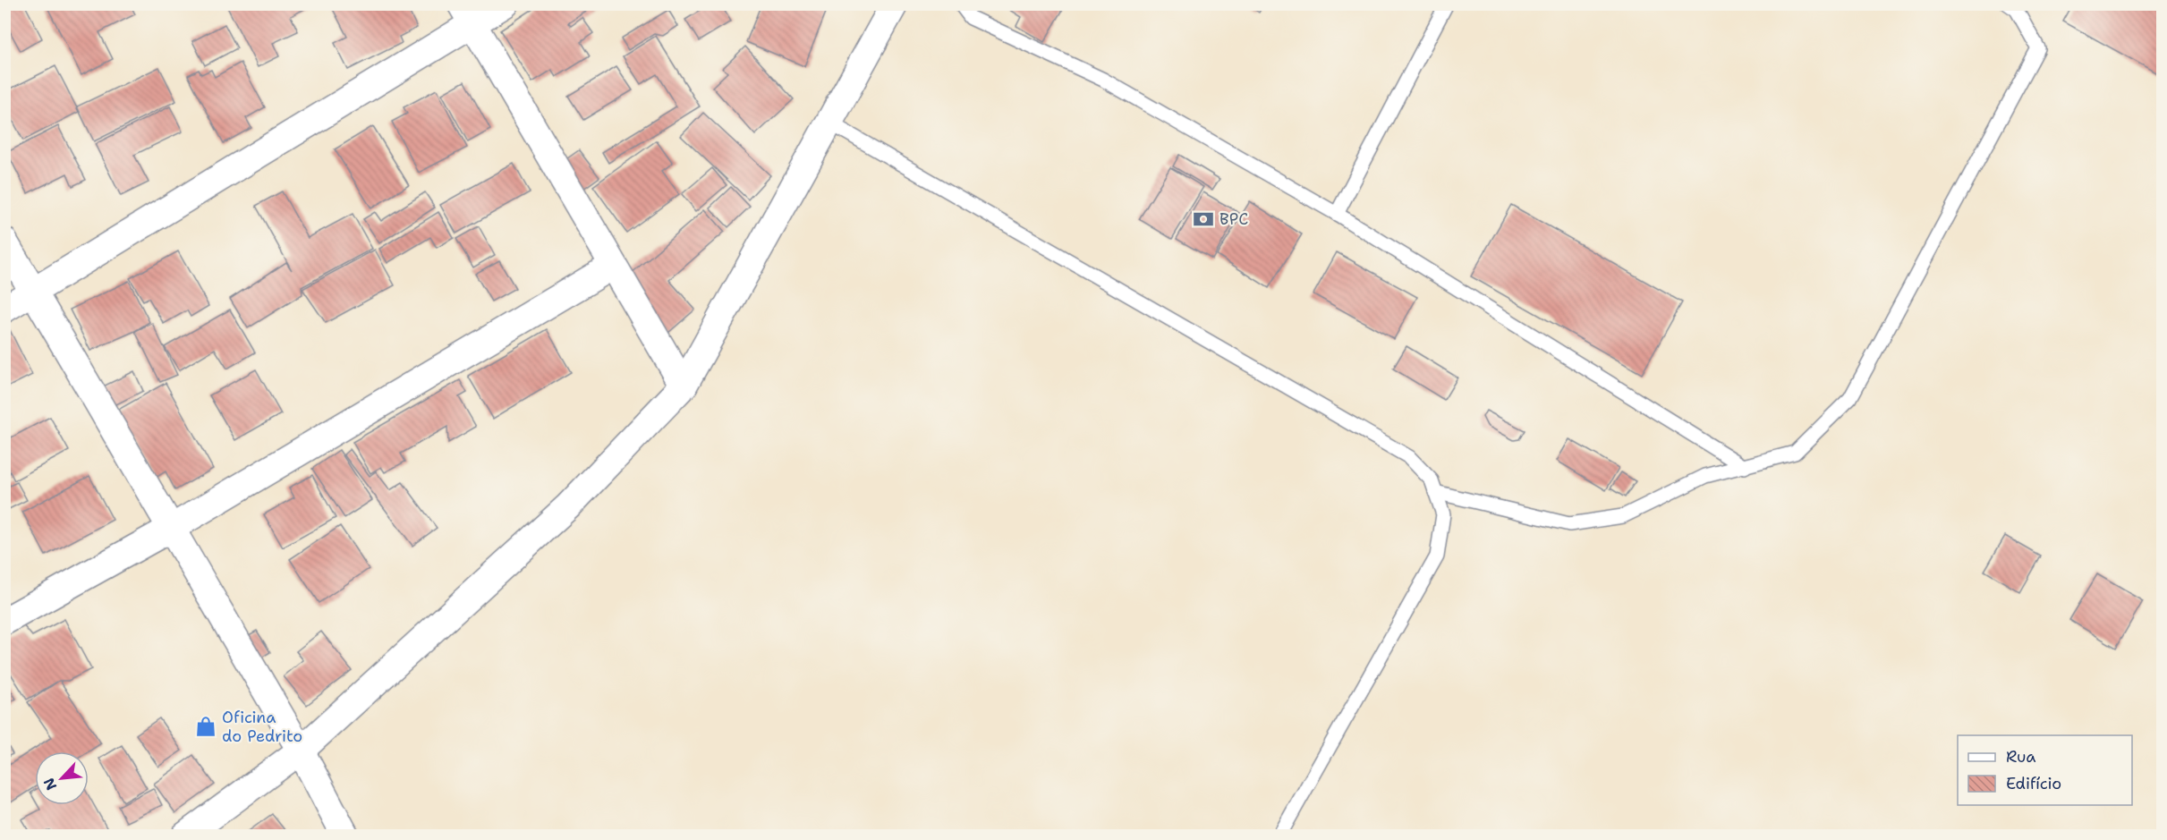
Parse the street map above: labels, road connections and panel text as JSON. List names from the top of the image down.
{
  "places": {
    "bank": ["BPC"],
    "shop": ["Oficina do Pedrito"]
  },
  "legend": ["Rua", "Edifício"],
  "north": "bottom left"
}
